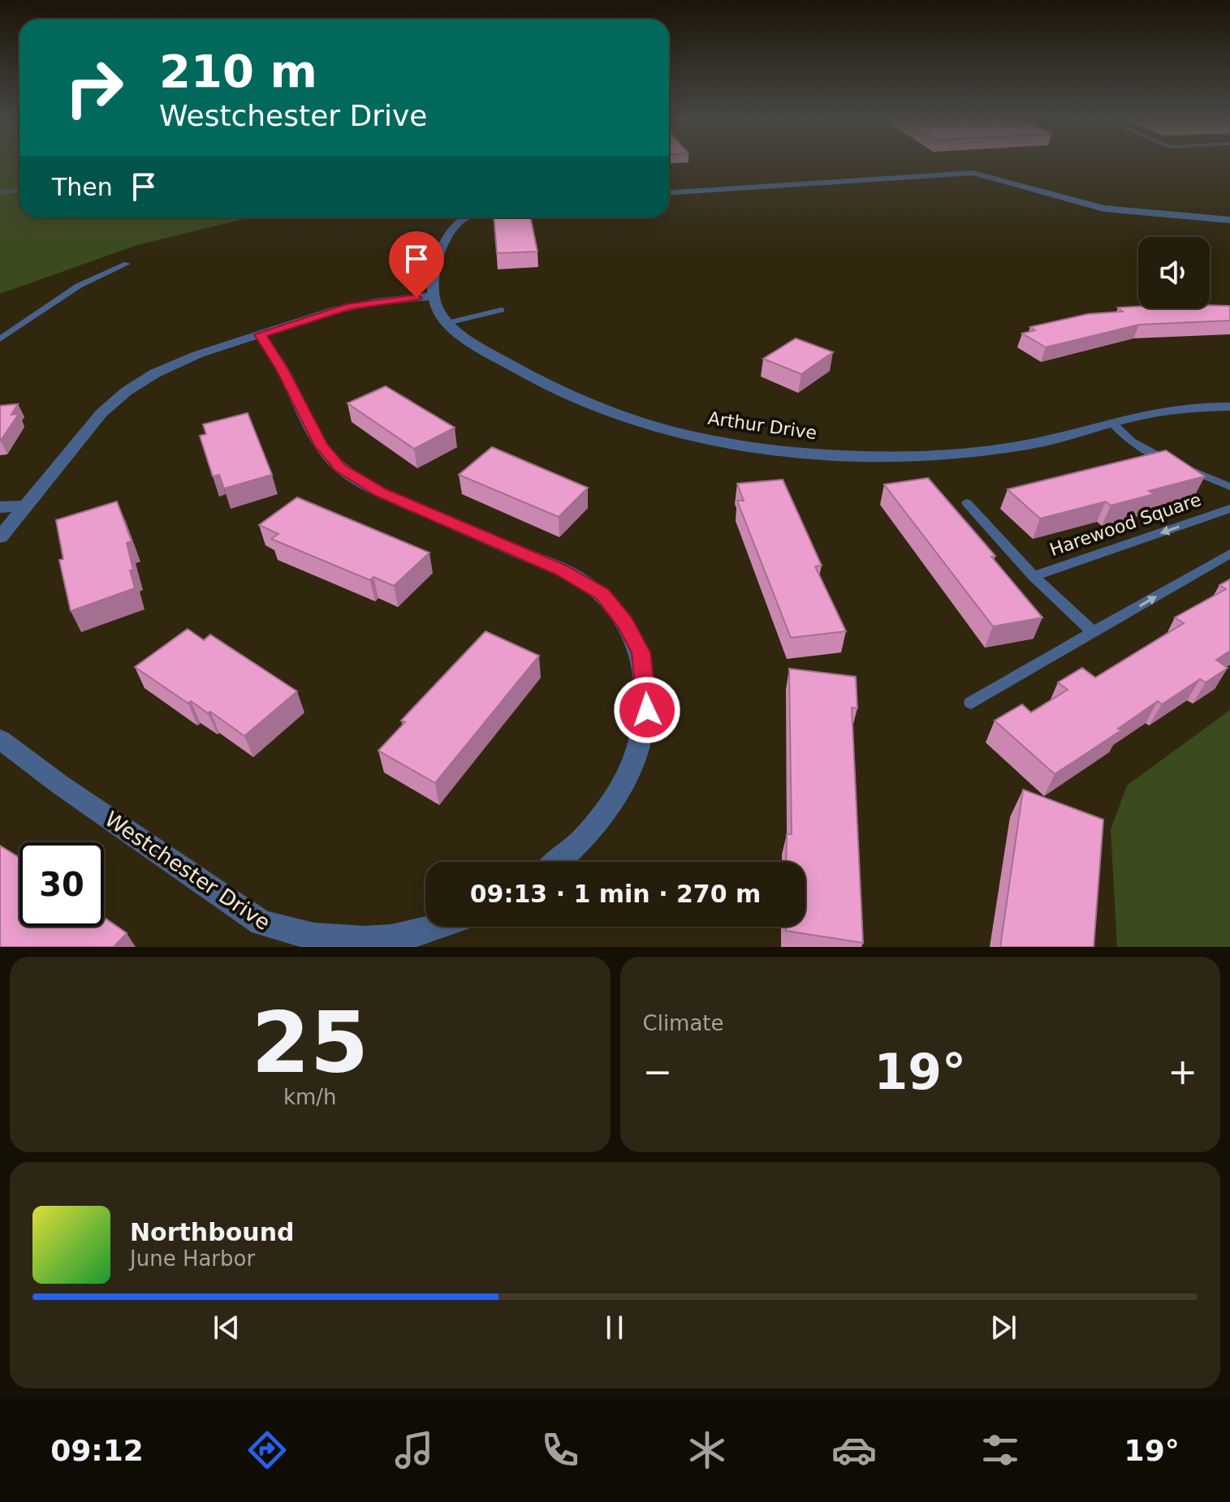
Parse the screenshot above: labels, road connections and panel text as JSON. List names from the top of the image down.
{
  "streets": {
    "street": ["Arthur Drive", "Westchester Drive"],
    "lane": ["Harewood Square"]
  },
  "crossings": [
    ["Arthur Drive", "Harewood Square"]
  ],
  "page": {
    "turn": ["210 m", "Westchester Drive"],
    "then": "Then",
    "limit": "30",
    "trip": "09:13 · 1 min · 270 m",
    "tile": [
      ["25", "km/h"],
      "Climate"
    ],
    "heat": ["−", "19°", "+"],
    "song": ["Northbound", "June Harbor"],
    "tabs": ["09:12", "19°"]
  }
}
